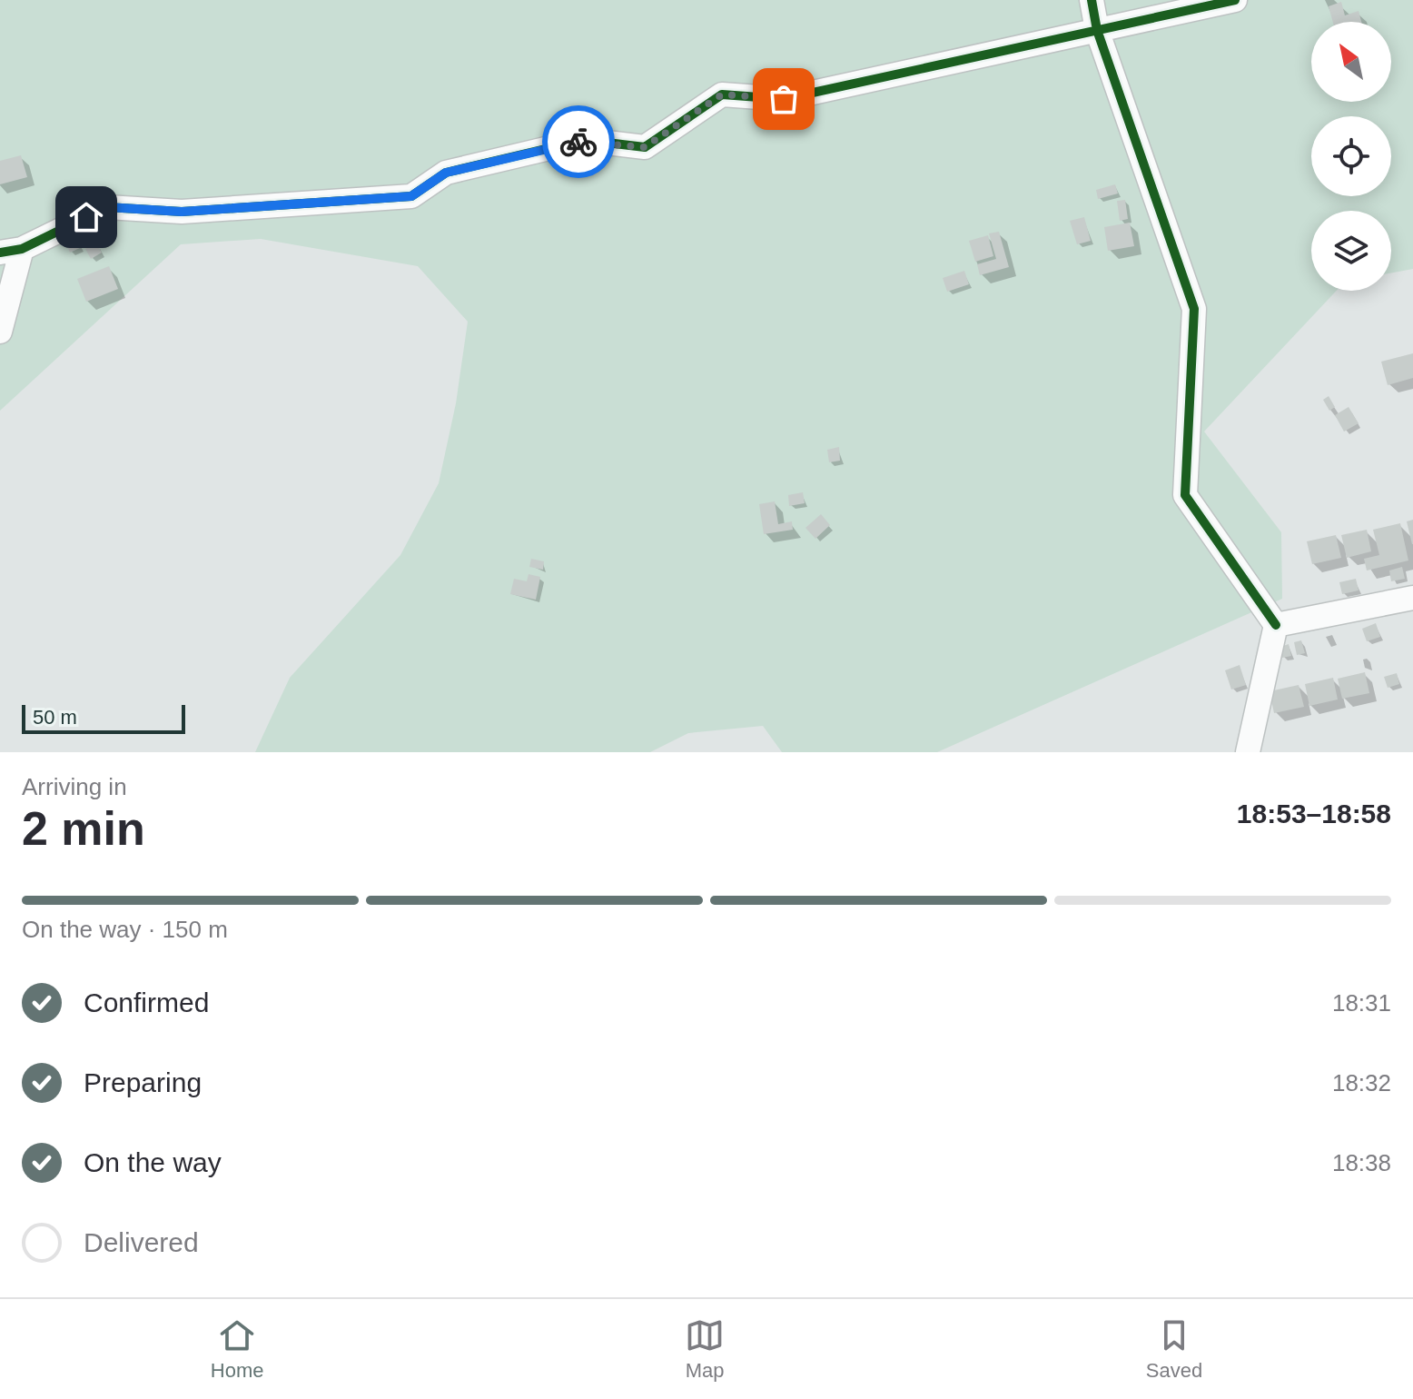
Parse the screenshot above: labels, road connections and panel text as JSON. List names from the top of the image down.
{
  "scale_bar": "50 m",
  "north": "top left",
  "page": {
    "scale": "50 m",
    "heading": ["2 min", "Arriving in", "18:53–18:58"],
    "bar": "On the way · 150 m",
    "list": [
      ["Confirmed", "18:31"],
      ["Preparing", "18:32"],
      ["On the way", "18:38"],
      "Delivered"
    ],
    "tabs": ["Home", "Map", "Saved"]
  }
}
